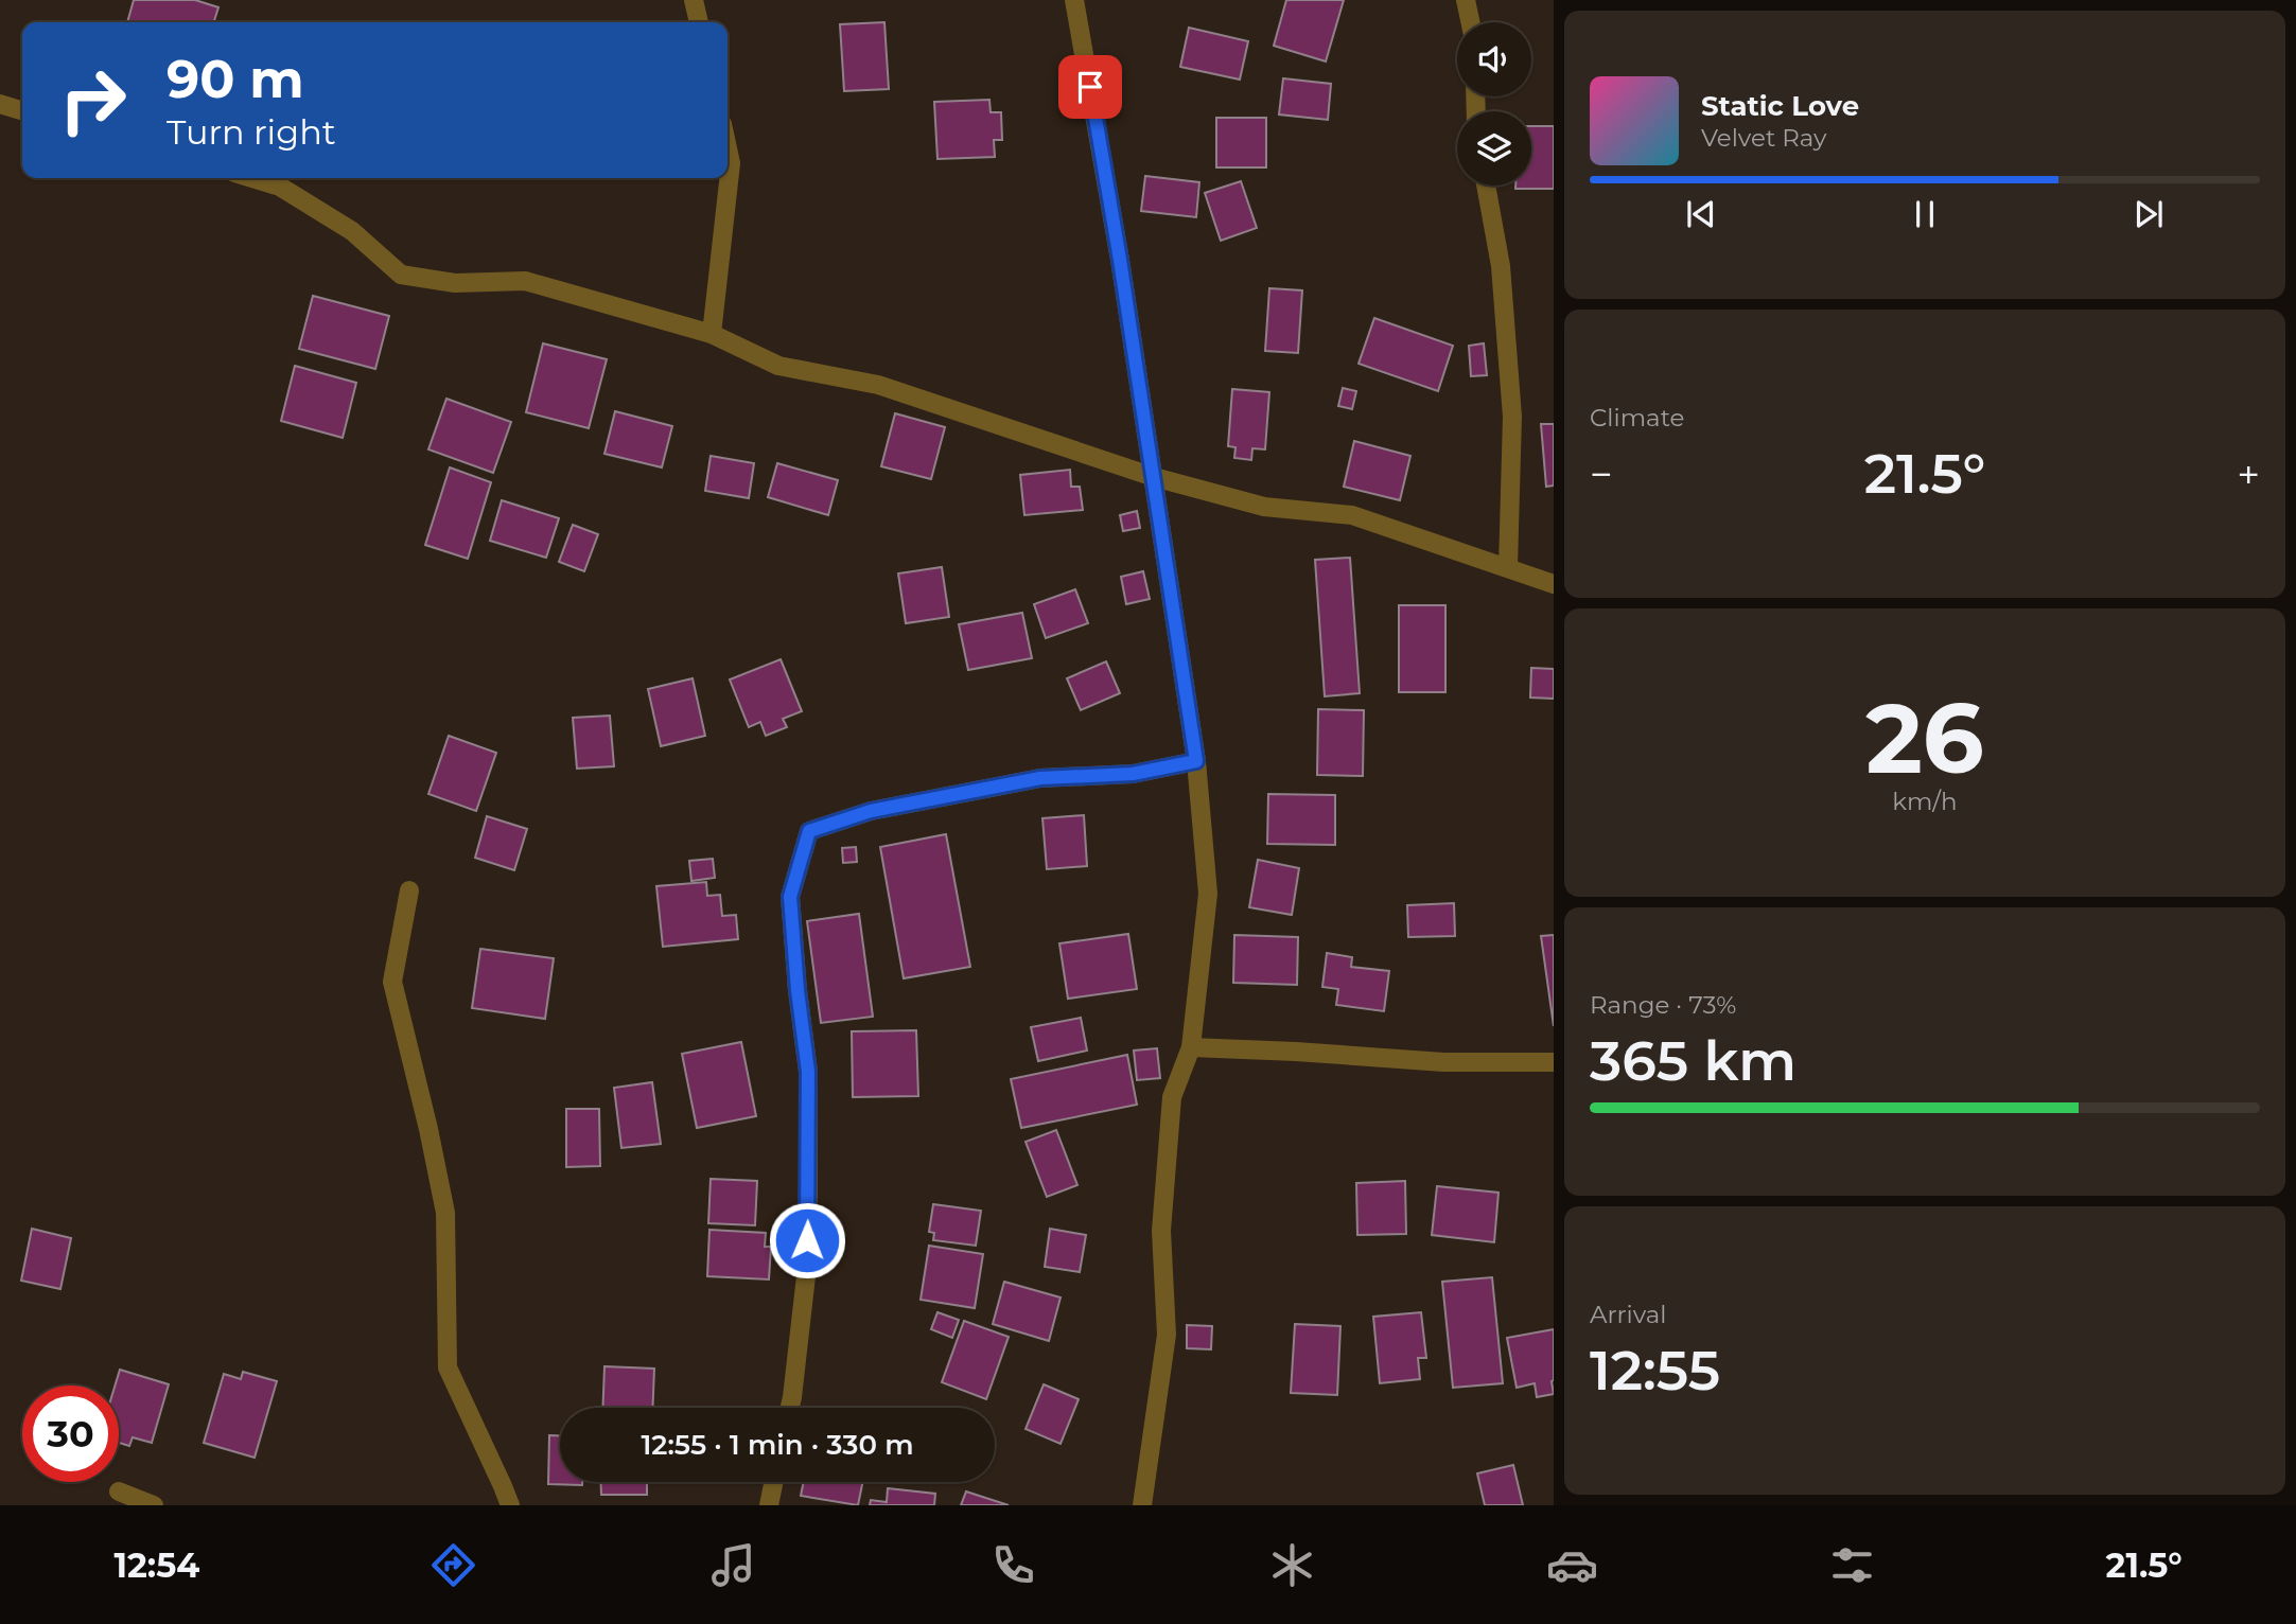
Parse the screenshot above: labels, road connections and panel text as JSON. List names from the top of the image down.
{
  "page": {
    "turn": ["90 m", "Turn right"],
    "song": ["Static Love", "Velvet Ray"],
    "tile": [
      "Climate",
      ["26", "km/h"],
      ["Range · 73%", "365 km"],
      ["Arrival", "12:55"]
    ],
    "heat": ["−", "21.5°", "+"],
    "limit": "30",
    "trip": "12:55 · 1 min · 330 m",
    "tabs": ["12:54", "21.5°"]
  }
}
